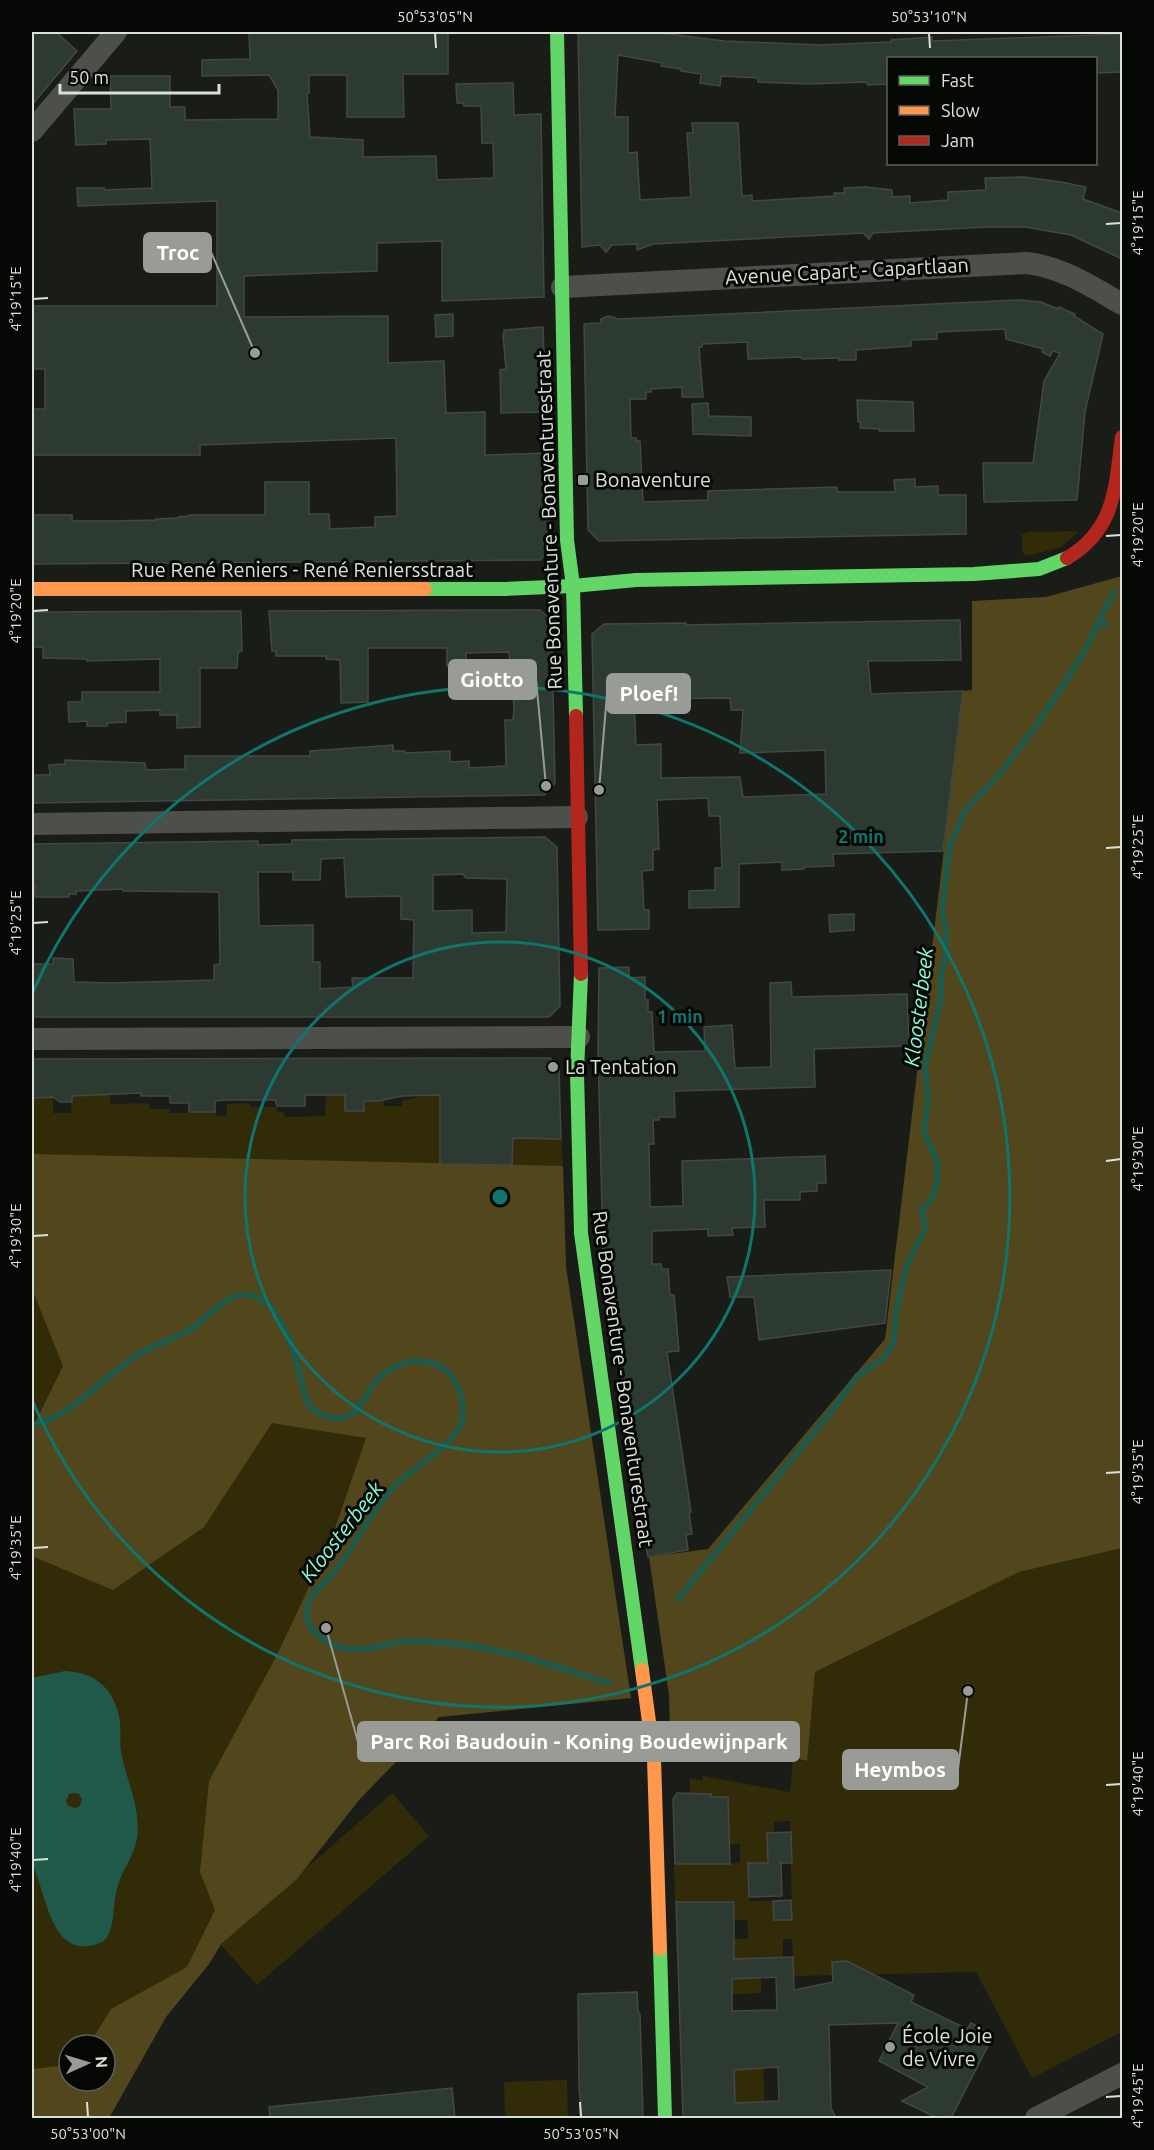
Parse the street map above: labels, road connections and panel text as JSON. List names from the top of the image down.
{
  "streets": {
    "street": ["Avenue Capart - Capartlaan", "Rue Bonaventure - Bonaventurestraat", "Rue René Reniers - René Reniersstraat"]
  },
  "crossings": [
    ["Avenue Capart - Capartlaan", "Rue Bonaventure - Bonaventurestraat"],
    ["Rue Bonaventure - Bonaventurestraat", "Rue René Reniers - René Reniersstraat"]
  ],
  "water": ["Kloosterbeek"],
  "places": {
    "other": [
      "Troc",
      "Giotto",
      "Ploef!",
      "La Tentation",
      "Parc Roi Baudouin - Koning Boudewijnpark",
      "Heymbos",
      "École Joie de Vivre"
    ],
    "transit": ["Bonaventure"]
  },
  "legend": ["Fast", "Slow", "Jam"],
  "scale_bar": "50 m",
  "north": "right",
  "coordinates": [
    "50°53'05\"N",
    "50°53'10\"N",
    "4°19'15\"E",
    "4°19'20\"E",
    "4°19'25\"E",
    "4°19'30\"E",
    "4°19'35\"E",
    "4°19'40\"E",
    "4°19'45\"E",
    "50°53'00\"N"
  ],
  "rings": ["2 min", "1 min"]
}
